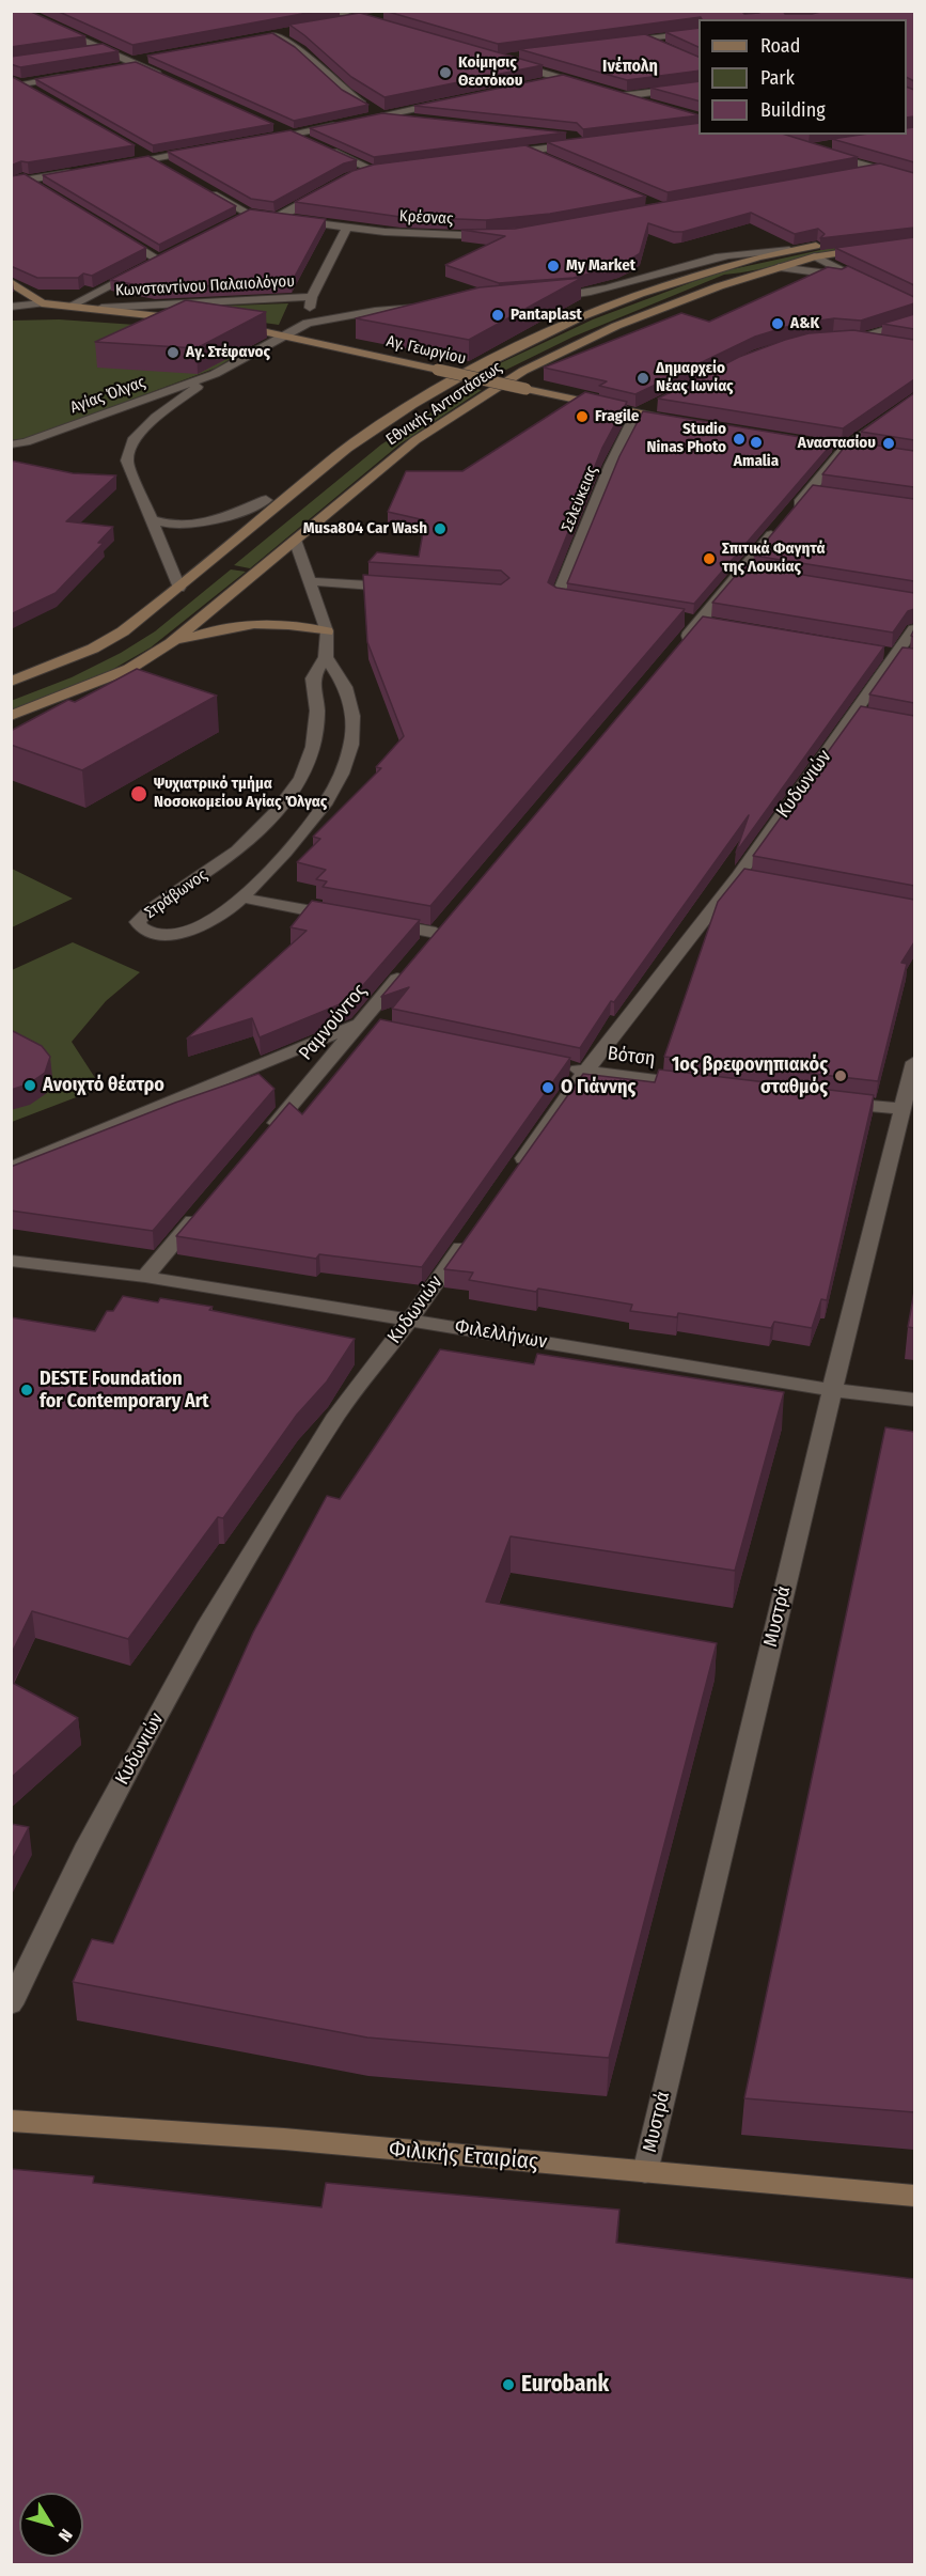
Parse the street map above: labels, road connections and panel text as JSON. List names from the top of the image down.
{
  "streets": {
    "main road": ["Αγ. Γεωργίου", "Εθνικής Αντιστάσεως", "Φιλικής Εταιρίας"],
    "street": [
      "Κρέσνας",
      "Κωνσταντίνου Παλαιολόγου",
      "Αγίας Όλγας",
      "Σελεύκειας",
      "Κυδωνιών",
      "Στράβωνος",
      "Ραμνούντος",
      "Βότση",
      "Φιλελλήνων",
      "Μυστρά"
    ]
  },
  "crossings": [
    ["Αγ. Γεωργίου", "Αγίας Όλγας"],
    ["Αγ. Γεωργίου", "Σελεύκειας"],
    ["Αγίας Όλγας", "Εθνικής Αντιστάσεως"],
    ["Εθνικής Αντιστάσεως", "Στράβωνος"],
    ["Κυδωνιών", "Βότση"],
    ["Κυδωνιών", "Φιλελλήνων"],
    ["Φιλελλήνων", "Μυστρά"],
    ["Μυστρά", "Φιλικής Εταιρίας"]
  ],
  "districts": ["Ινέπολη"],
  "places": [
    "Κοίμησις Θεοτόκου",
    "My Market",
    "Pantaplast",
    "A&K",
    "Αγ. Στέφανος",
    "Δημαρχείο Νέας Ιωνίας",
    "Fragile",
    "Studio Ninas Photo",
    "Amalia",
    "Αναστασίου",
    "Musa804 Car Wash",
    "Σπιτικά Φαγητά της Λουκίας",
    "Ψυχιατρικό τμήμα Νοσοκομείου Αγίας Όλγας",
    "1ος βρεφονηπιακός σταθμός",
    "Ανοιχτό θέατρο",
    "Ο Γιάννης",
    "DESTE Foundation for Contemporary Art",
    "Eurobank"
  ],
  "legend": ["Road", "Park", "Building"],
  "north": "bottom right"
}
